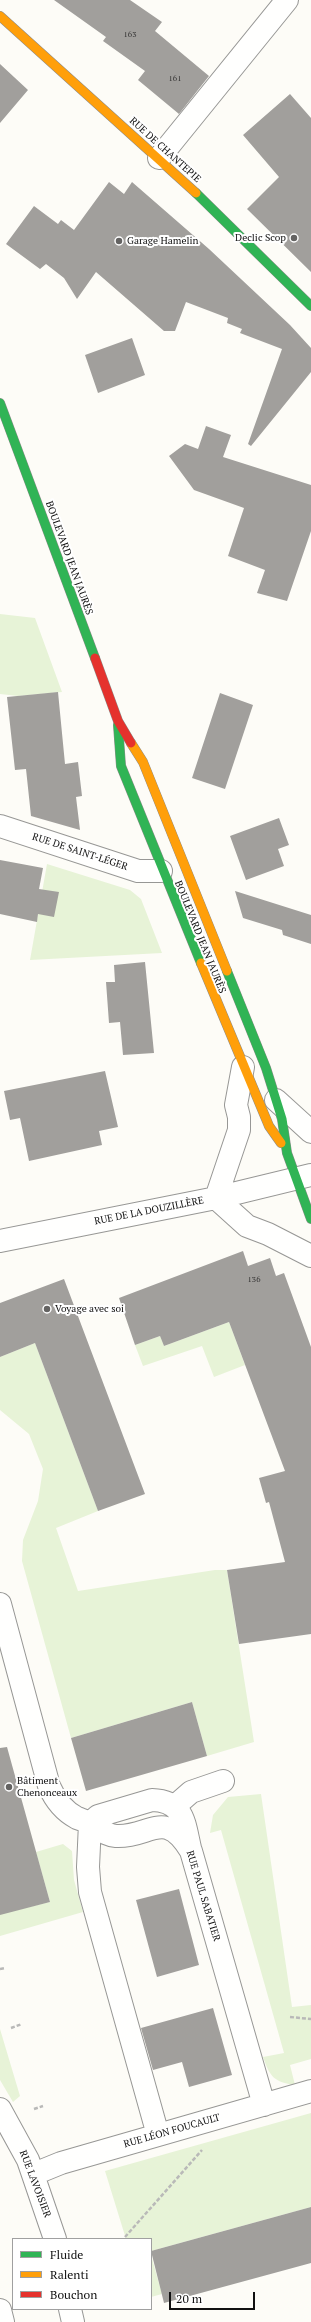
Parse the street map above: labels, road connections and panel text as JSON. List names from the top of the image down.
{
  "streets": {
    "main road": ["RUE DE CHANTEPIE", "BOULEVARD JEAN JAURÈS"],
    "street": [
      "RUE DE SAINT-LÉGER",
      "RUE DE LA DOUZILLÈRE",
      "RUE PAUL SABATIER",
      "RUE LÉON FOUCAULT",
      "RUE LAVOISIER"
    ]
  },
  "crossings": [
    ["BOULEVARD JEAN JAURÈS", "RUE DE SAINT-LÉGER"],
    ["BOULEVARD JEAN JAURÈS", "RUE DE LA DOUZILLÈRE"],
    ["RUE PAUL SABATIER", "RUE LÉON FOUCAULT"],
    ["RUE LÉON FOUCAULT", "RUE LAVOISIER"]
  ],
  "places": [
    "Declic Scop",
    "Garage Hamelin",
    "Voyage avec soi",
    "Bâtiment Chenonceaux"
  ],
  "house_numbers": ["163", "161", "136"],
  "legend": ["Fluide", "Ralenti", "Bouchon"],
  "scale_bar": "20 m"
}
